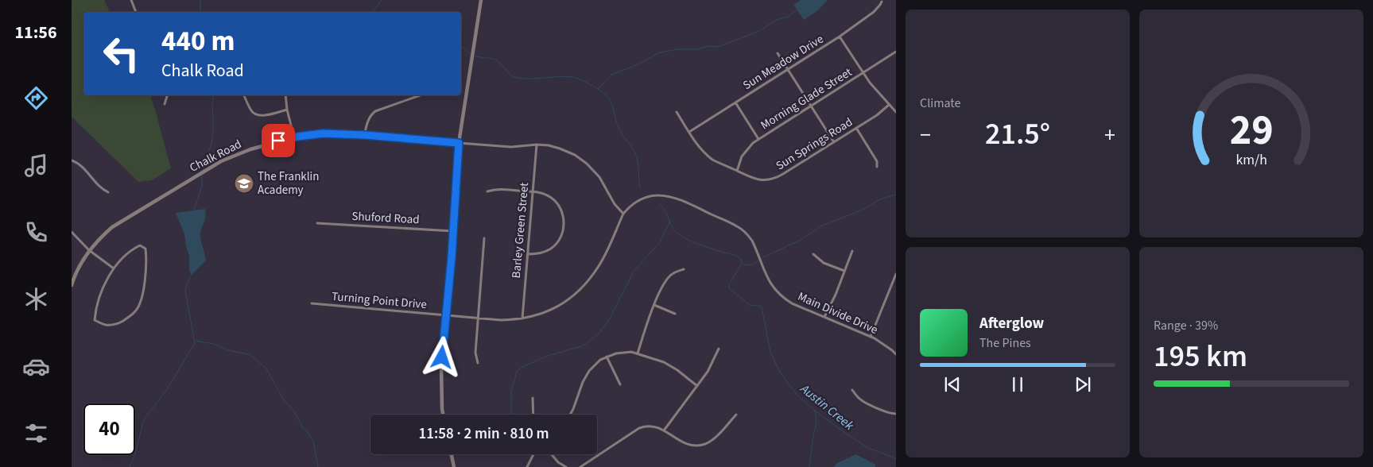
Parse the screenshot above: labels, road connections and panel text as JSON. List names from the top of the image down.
{
  "streets": {
    "street": [
      "Sun Meadow Drive",
      "Morning Glade Street",
      "Sun Springs Road",
      "Chalk Road",
      "Shuford Road",
      "Barley Green Street",
      "Turning Point Drive",
      "Main Divide Drive"
    ]
  },
  "crossings": [
    ["Sun Meadow Drive", "Sun Springs Road"],
    ["Morning Glade Street", "Sun Springs Road"],
    ["Barley Green Street", "Main Divide Drive"],
    ["Turning Point Drive", "Main Divide Drive"]
  ],
  "water": ["Austin Creek"],
  "places": {
    "school or university": ["The Franklin Academy"]
  },
  "page": {
    "tabs": "11:56",
    "tile": [
      "Climate",
      ["Range · 39%", "195 km"]
    ],
    "turn": ["440 m", "Chalk Road"],
    "heat": ["−", "21.5°", "+"],
    "song": ["Afterglow", "The Pines"],
    "limit": "40",
    "trip": "11:58 · 2 min · 810 m",
    "gauge": ["29", "km/h"]
  }
}
